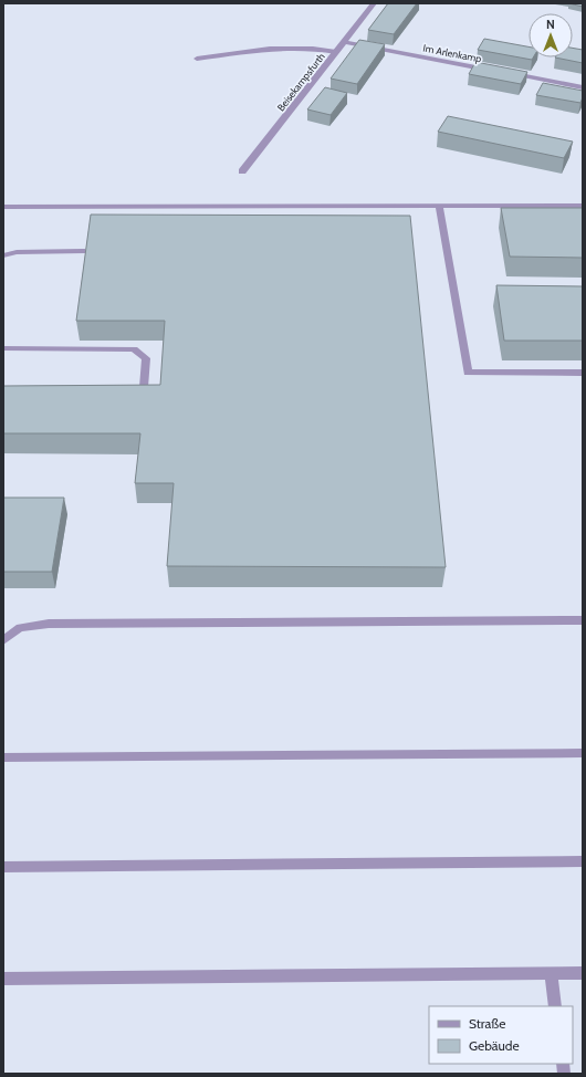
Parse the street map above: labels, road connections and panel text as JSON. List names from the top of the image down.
{
  "streets": {
    "street": ["Im Arlenkamp", "Beisekampsfurth"]
  },
  "crossings": [
    ["Im Arlenkamp", "Beisekampsfurth"]
  ],
  "legend": ["Straße", "Gebäude"],
  "north": "top"
}
